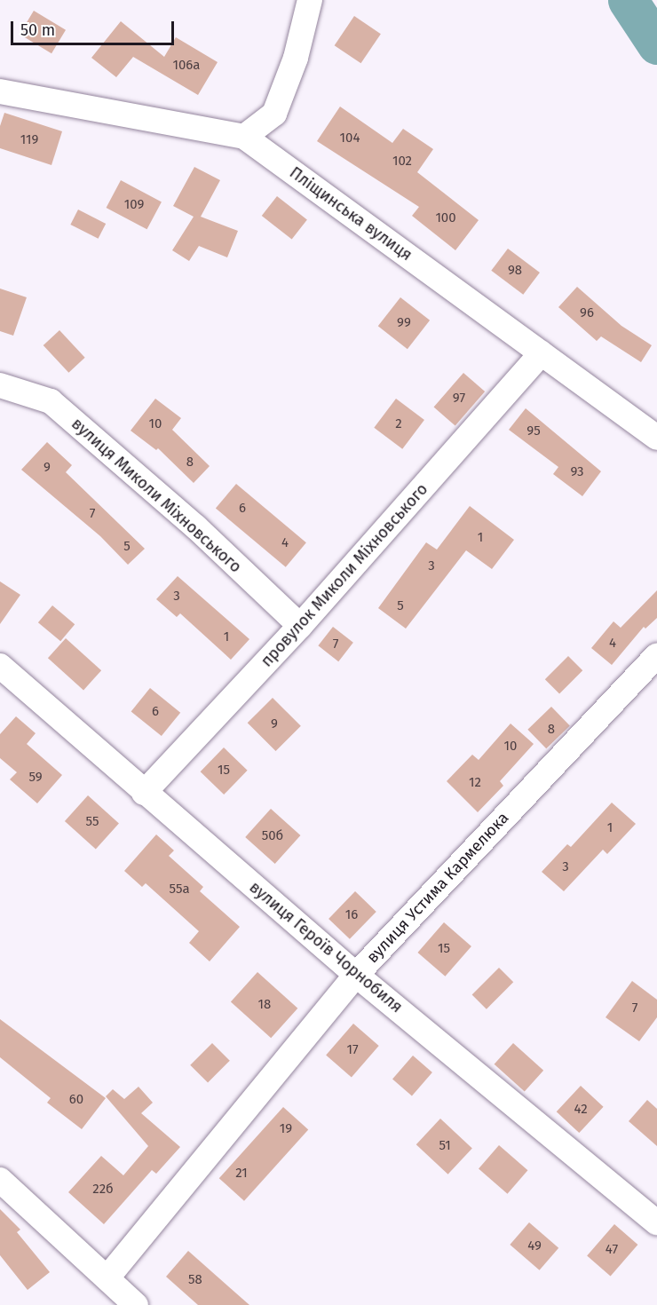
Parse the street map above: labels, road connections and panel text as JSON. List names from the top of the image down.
{
  "streets": {
    "street": [
      "Пліщинська вулиця",
      "вулиця Миколи Міхновського",
      "провулок Миколи Міхновського",
      "вулиця Устима Кармелюка",
      "вулиця Героїв Чорнобиля"
    ]
  },
  "crossings": [
    ["Пліщинська вулиця", "провулок Миколи Міхновського"],
    ["вулиця Миколи Міхновського", "провулок Миколи Міхновського"],
    ["провулок Миколи Міхновського", "вулиця Героїв Чорнобиля"],
    ["вулиця Устима Кармелюка", "вулиця Героїв Чорнобиля"]
  ],
  "house_numbers": [
    "106а",
    "104",
    "119",
    "102",
    "109",
    "100",
    "98",
    "96",
    "99",
    "97",
    "10",
    "2",
    "95",
    "8",
    "9",
    "93",
    "6",
    "7",
    "1",
    "4",
    "5",
    "3",
    "3",
    "5",
    "1",
    "4",
    "7",
    "6",
    "9",
    "8",
    "10",
    "15",
    "59",
    "12",
    "55",
    "1",
    "50б",
    "3",
    "55а",
    "16",
    "15",
    "18",
    "7",
    "17",
    "60",
    "42",
    "19",
    "51",
    "21",
    "22б",
    "49",
    "47",
    "58"
  ],
  "scale_bar": "50 m"
}
